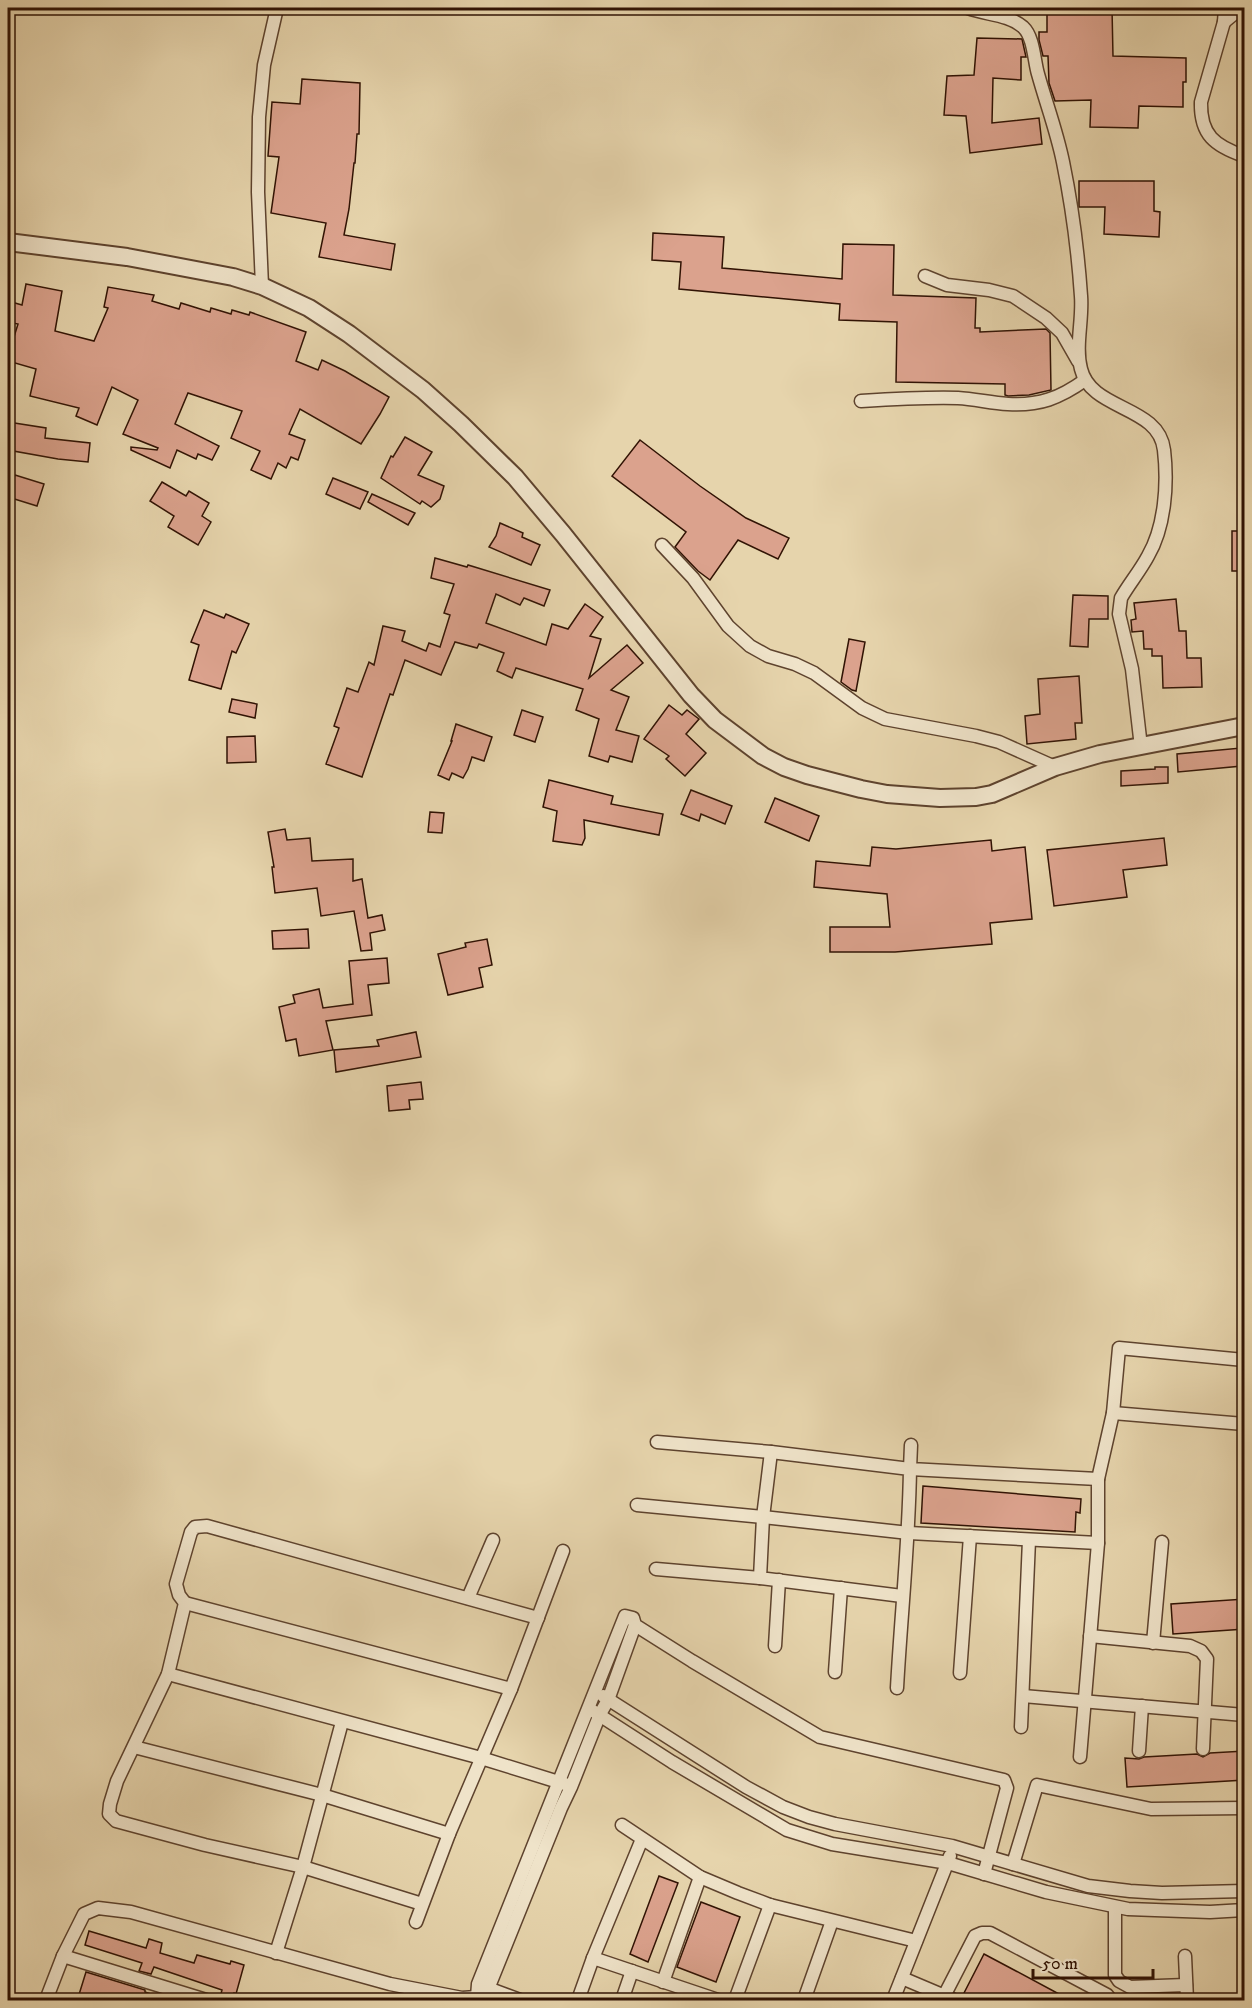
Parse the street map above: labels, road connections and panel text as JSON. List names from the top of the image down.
{
  "scale_bar": "50 m"
}
